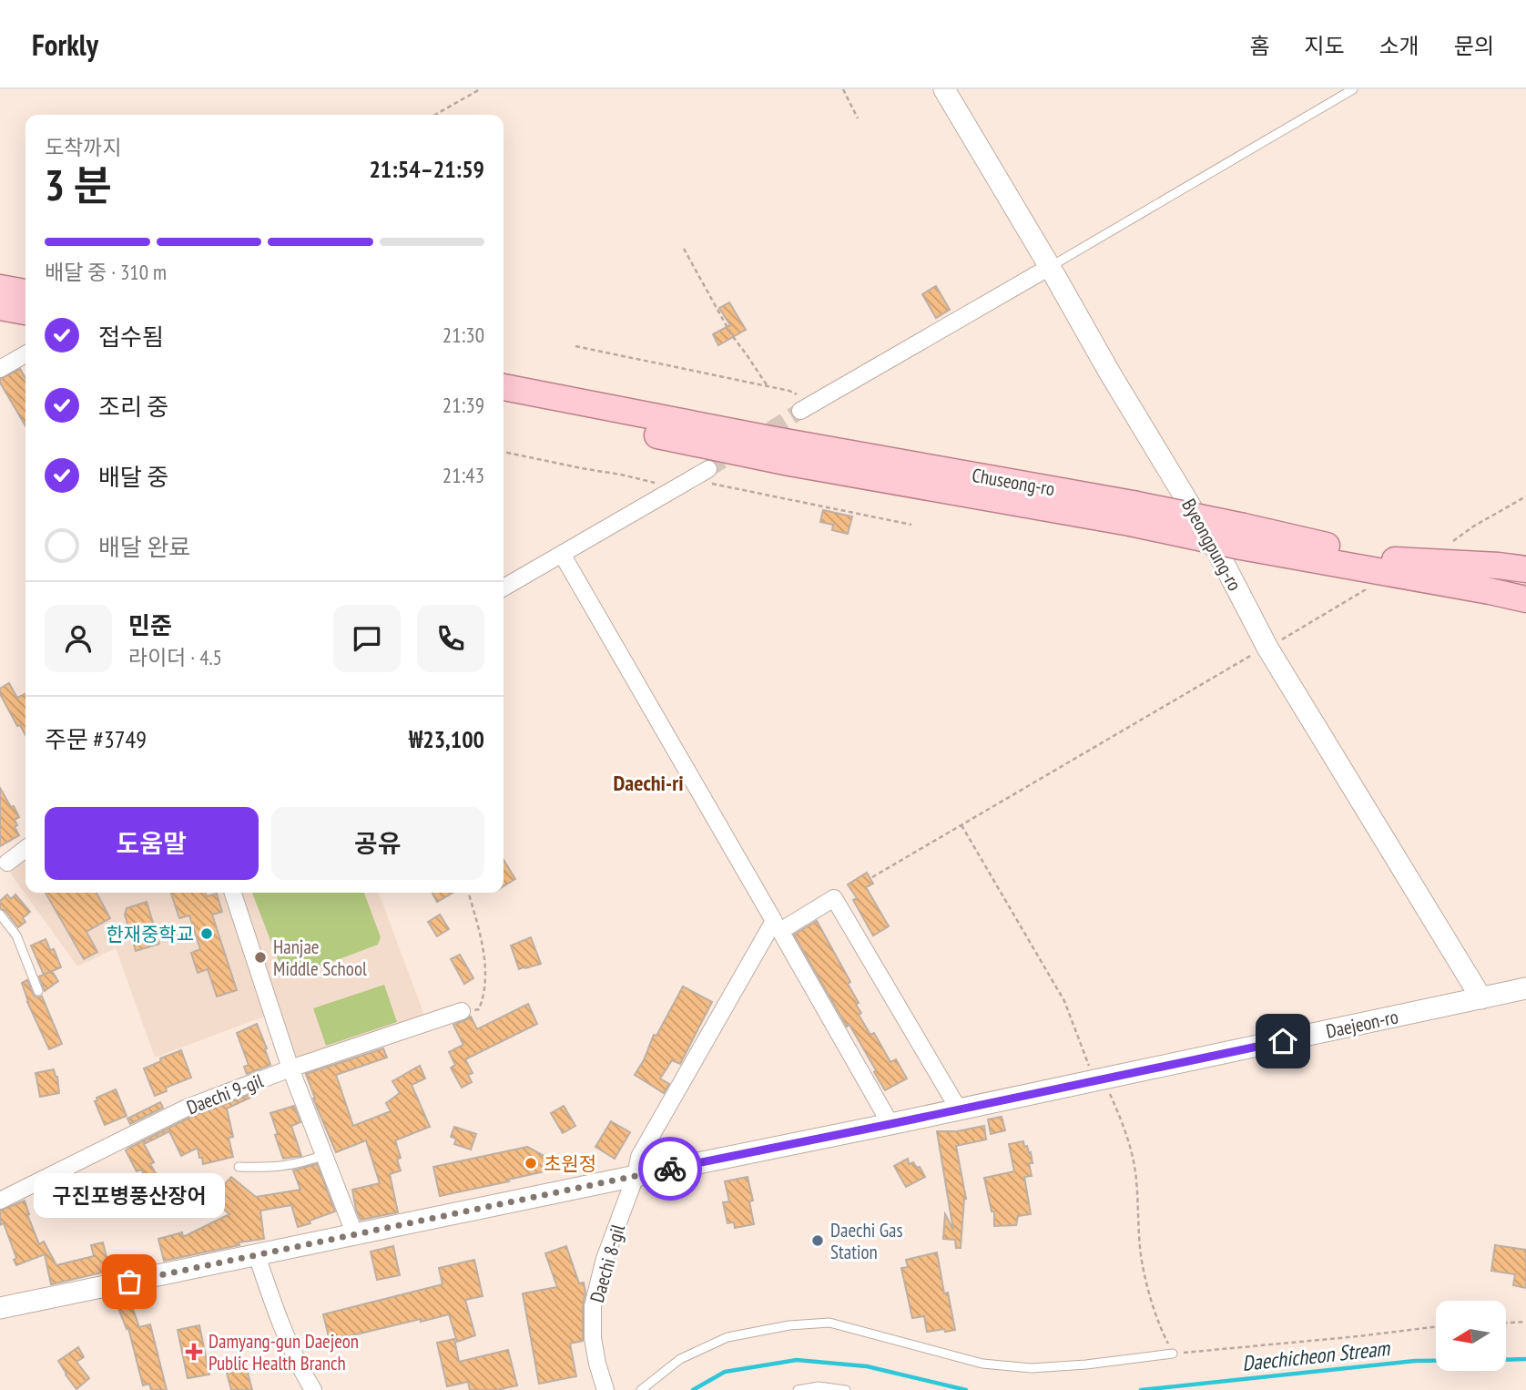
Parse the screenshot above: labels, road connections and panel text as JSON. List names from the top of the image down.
{
  "streets": {
    "main road": ["Chuseong-ro"],
    "street": [
      "Byeongpung-ro",
      "Daejeon-ro",
      "Daechi 9-gil",
      "Daechi 8-gil"
    ]
  },
  "crossings": [
    ["Byeongpung-ro", "Daejeon-ro"],
    ["Daejeon-ro", "Daechi 8-gil"]
  ],
  "districts": ["Daechi-ri"],
  "water": ["Daechicheon Stream"],
  "places": {
    "other": [
      "한재중학교",
      "Hanjae Middle School",
      "초원정",
      "Daechi Gas Station",
      "구진포병풍산장어"
    ],
    "health": ["Damyang-gun Daejeon Public Health Branch"]
  },
  "north": "left",
  "page": {
    "header": "Forkly",
    "nav": [
      "홈",
      "지도",
      "소개",
      "문의"
    ],
    "heading": ["3 분", "도착까지", "21:54–21:59"],
    "panel": [
      "민준",
      "라이더 · 4.5",
      "주문 #3749",
      "₩23,100"
    ],
    "bar": "배달 중 · 310 m",
    "list": [
      ["접수됨", "21:30"],
      ["조리 중", "21:39"],
      ["배달 중", "21:43"],
      "배달 완료"
    ],
    "buttons": ["도움말", "공유"],
    "bubble": "구진포병풍산장어"
  }
}
